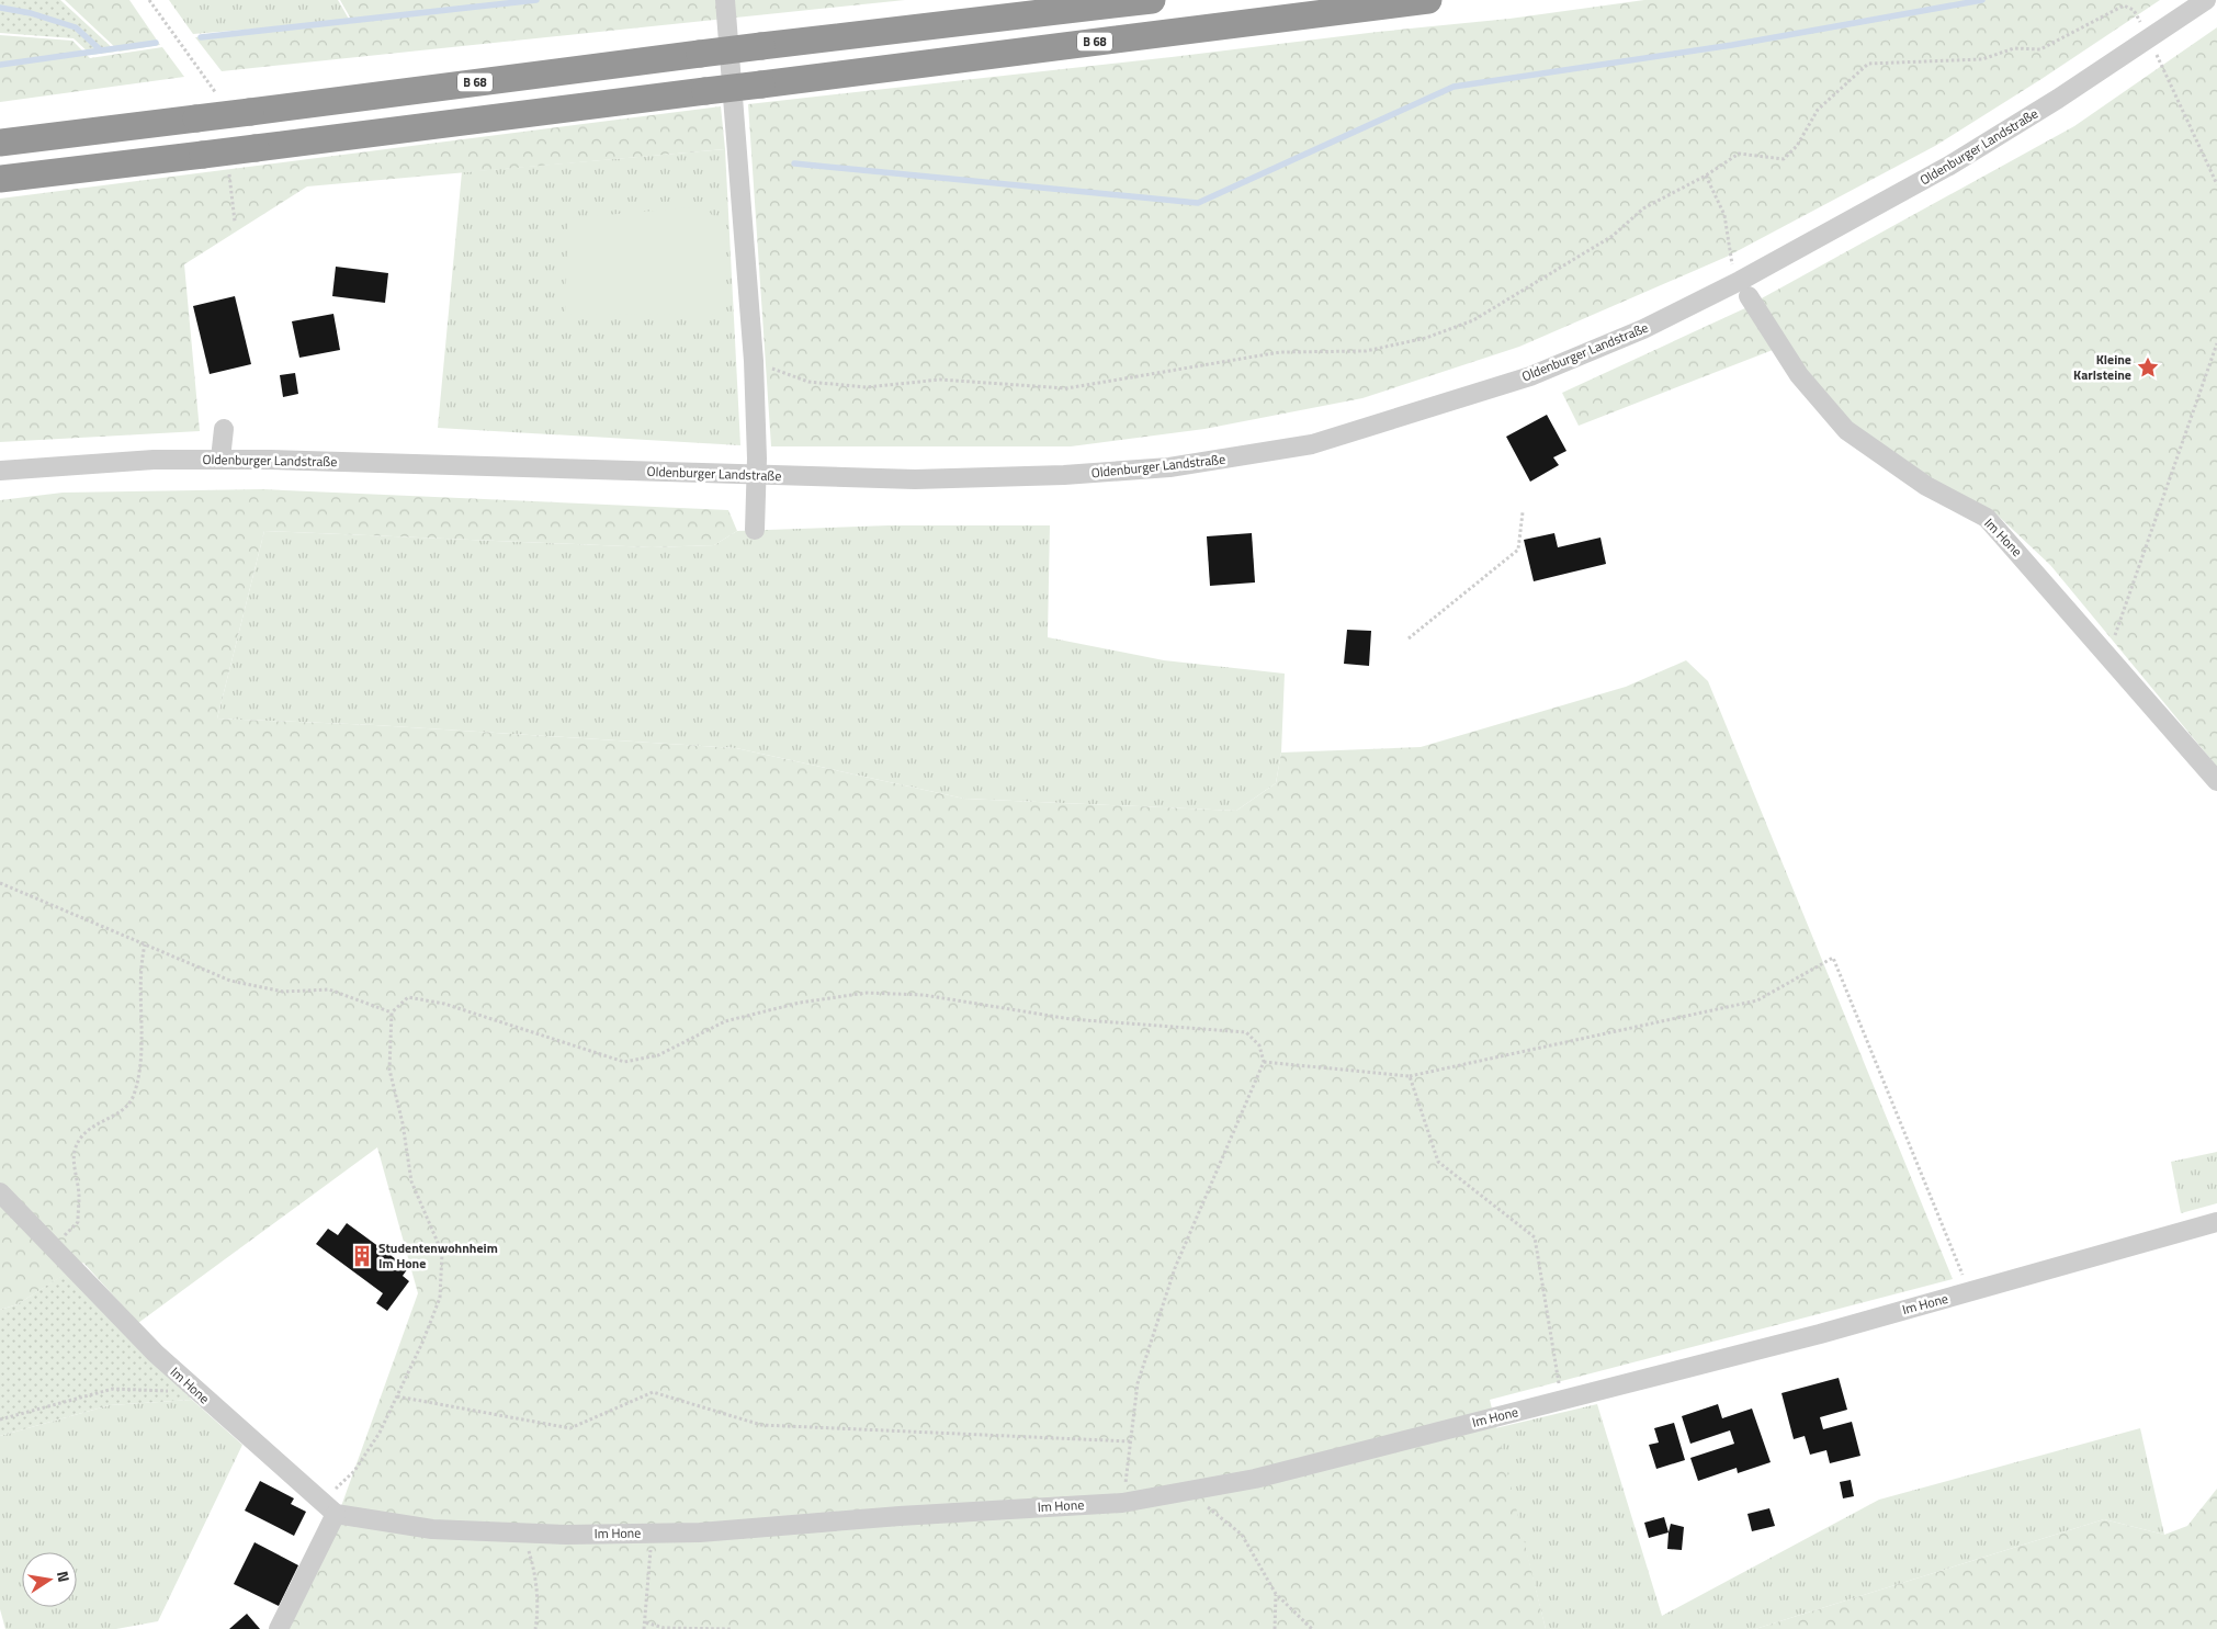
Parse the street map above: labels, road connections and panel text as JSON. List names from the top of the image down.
{
  "streets": {
    "highway": ["B 68"],
    "street": ["Oldenburger Landstraße", "Im Hone"]
  },
  "crossings": [
    ["Oldenburger Landstraße", "Im Hone"]
  ],
  "places": {
    "place": ["Kleine Karlsteine"],
    "building": ["Studentenwohnheim Im Hone"]
  },
  "north": "right"
}
